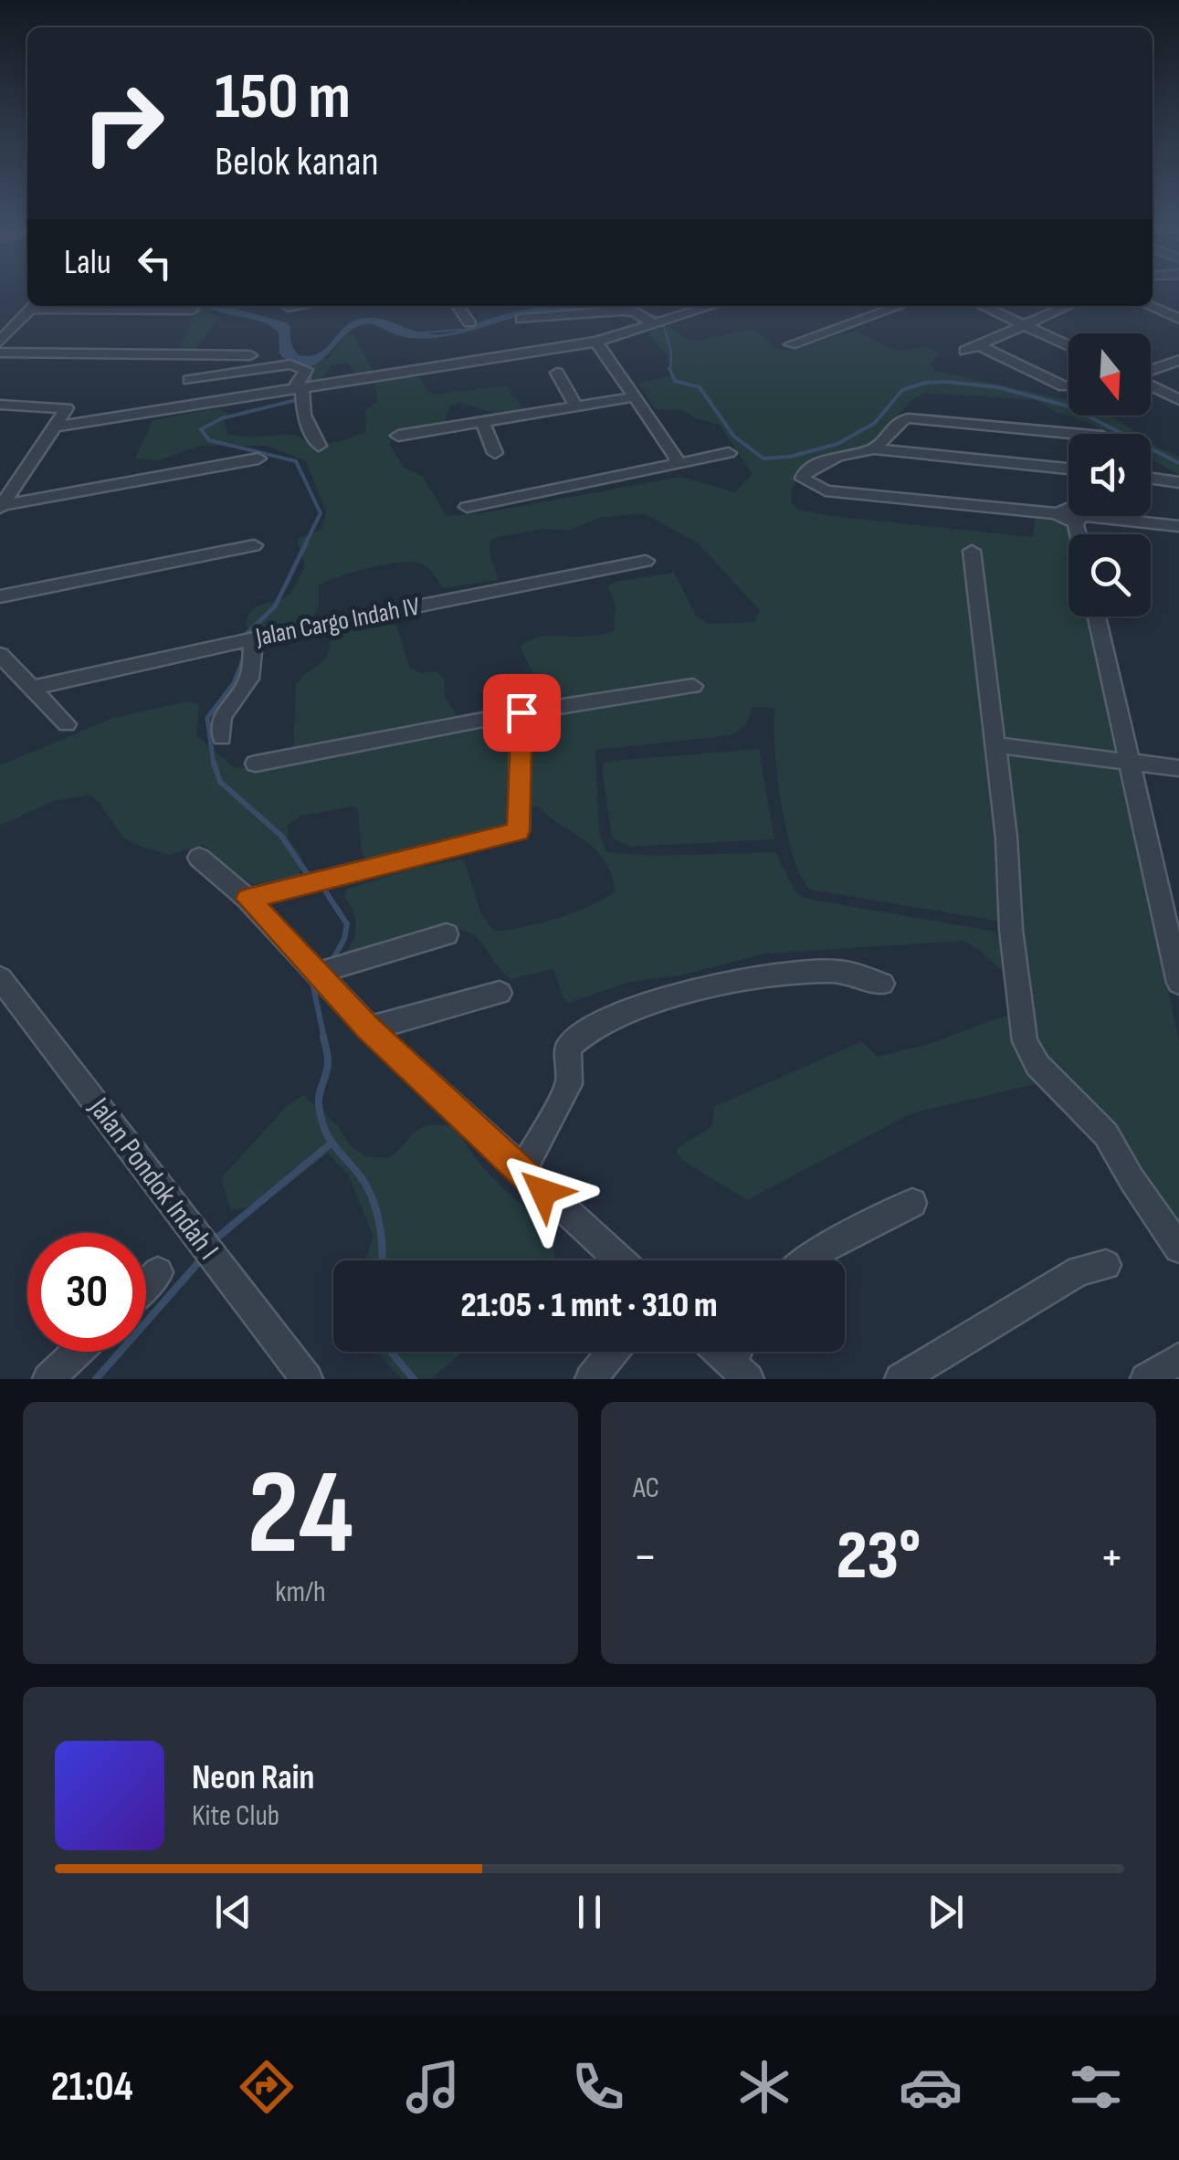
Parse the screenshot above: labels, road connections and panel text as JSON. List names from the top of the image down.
{
  "streets": {
    "street": ["Jalan Cargo Indah IV", "Jalan Pondok Indah I"]
  },
  "north": "bottom",
  "page": {
    "turn": ["150 m", "Belok kanan"],
    "then": "Lalu",
    "limit": "30",
    "trip": "21:05 · 1 mnt · 310 m",
    "tile": [
      ["24", "km/h"],
      "AC"
    ],
    "heat": ["−", "23°", "+"],
    "song": ["Neon Rain", "Kite Club"],
    "tabs": "21:04"
  }
}
